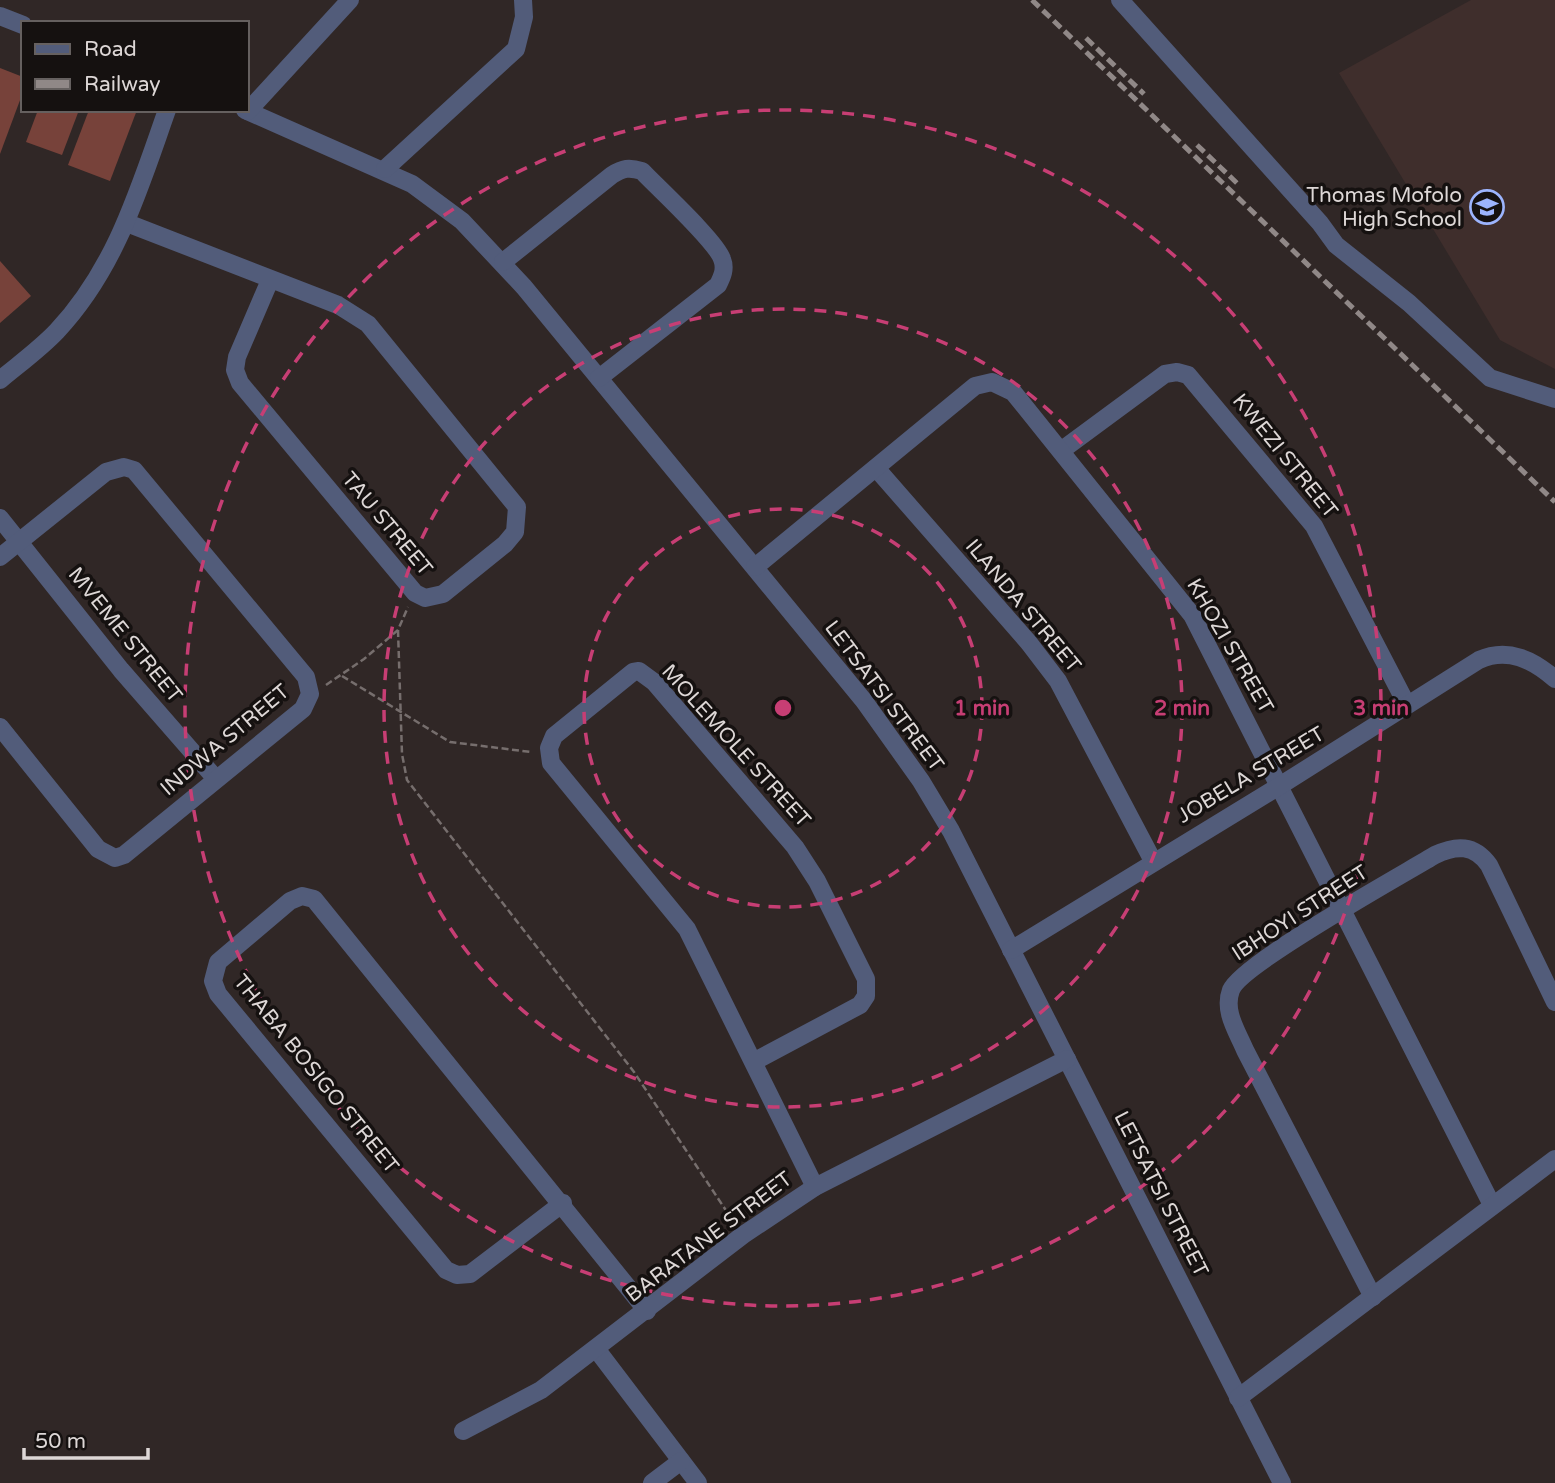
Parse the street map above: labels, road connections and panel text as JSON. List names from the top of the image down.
{
  "streets": {
    "street": [
      "KWEZI STREET",
      "TAU STREET",
      "ILANDA STREET",
      "MVEME STREET",
      "KHOZI STREET",
      "LETSATSI STREET",
      "INDWA STREET",
      "MOLEMOLE STREET",
      "JOBELA STREET",
      "IBHOYI STREET",
      "THABA BOSIGO STREET",
      "BARATANE STREET"
    ]
  },
  "crossings": [
    ["KWEZI STREET", "KHOZI STREET"],
    ["KWEZI STREET", "JOBELA STREET"],
    ["ILANDA STREET", "KHOZI STREET"],
    ["ILANDA STREET", "JOBELA STREET"],
    ["MVEME STREET", "INDWA STREET"],
    ["KHOZI STREET", "LETSATSI STREET"],
    ["KHOZI STREET", "JOBELA STREET"],
    ["KHOZI STREET", "IBHOYI STREET"],
    ["LETSATSI STREET", "JOBELA STREET"],
    ["LETSATSI STREET", "BARATANE STREET"],
    ["THABA BOSIGO STREET", "BARATANE STREET"]
  ],
  "places": {
    "school or university": ["Thomas Mofolo High School"]
  },
  "legend": ["Road", "Railway"],
  "scale_bar": "50 m",
  "rings": ["1 min", "2 min", "3 min"]
}
